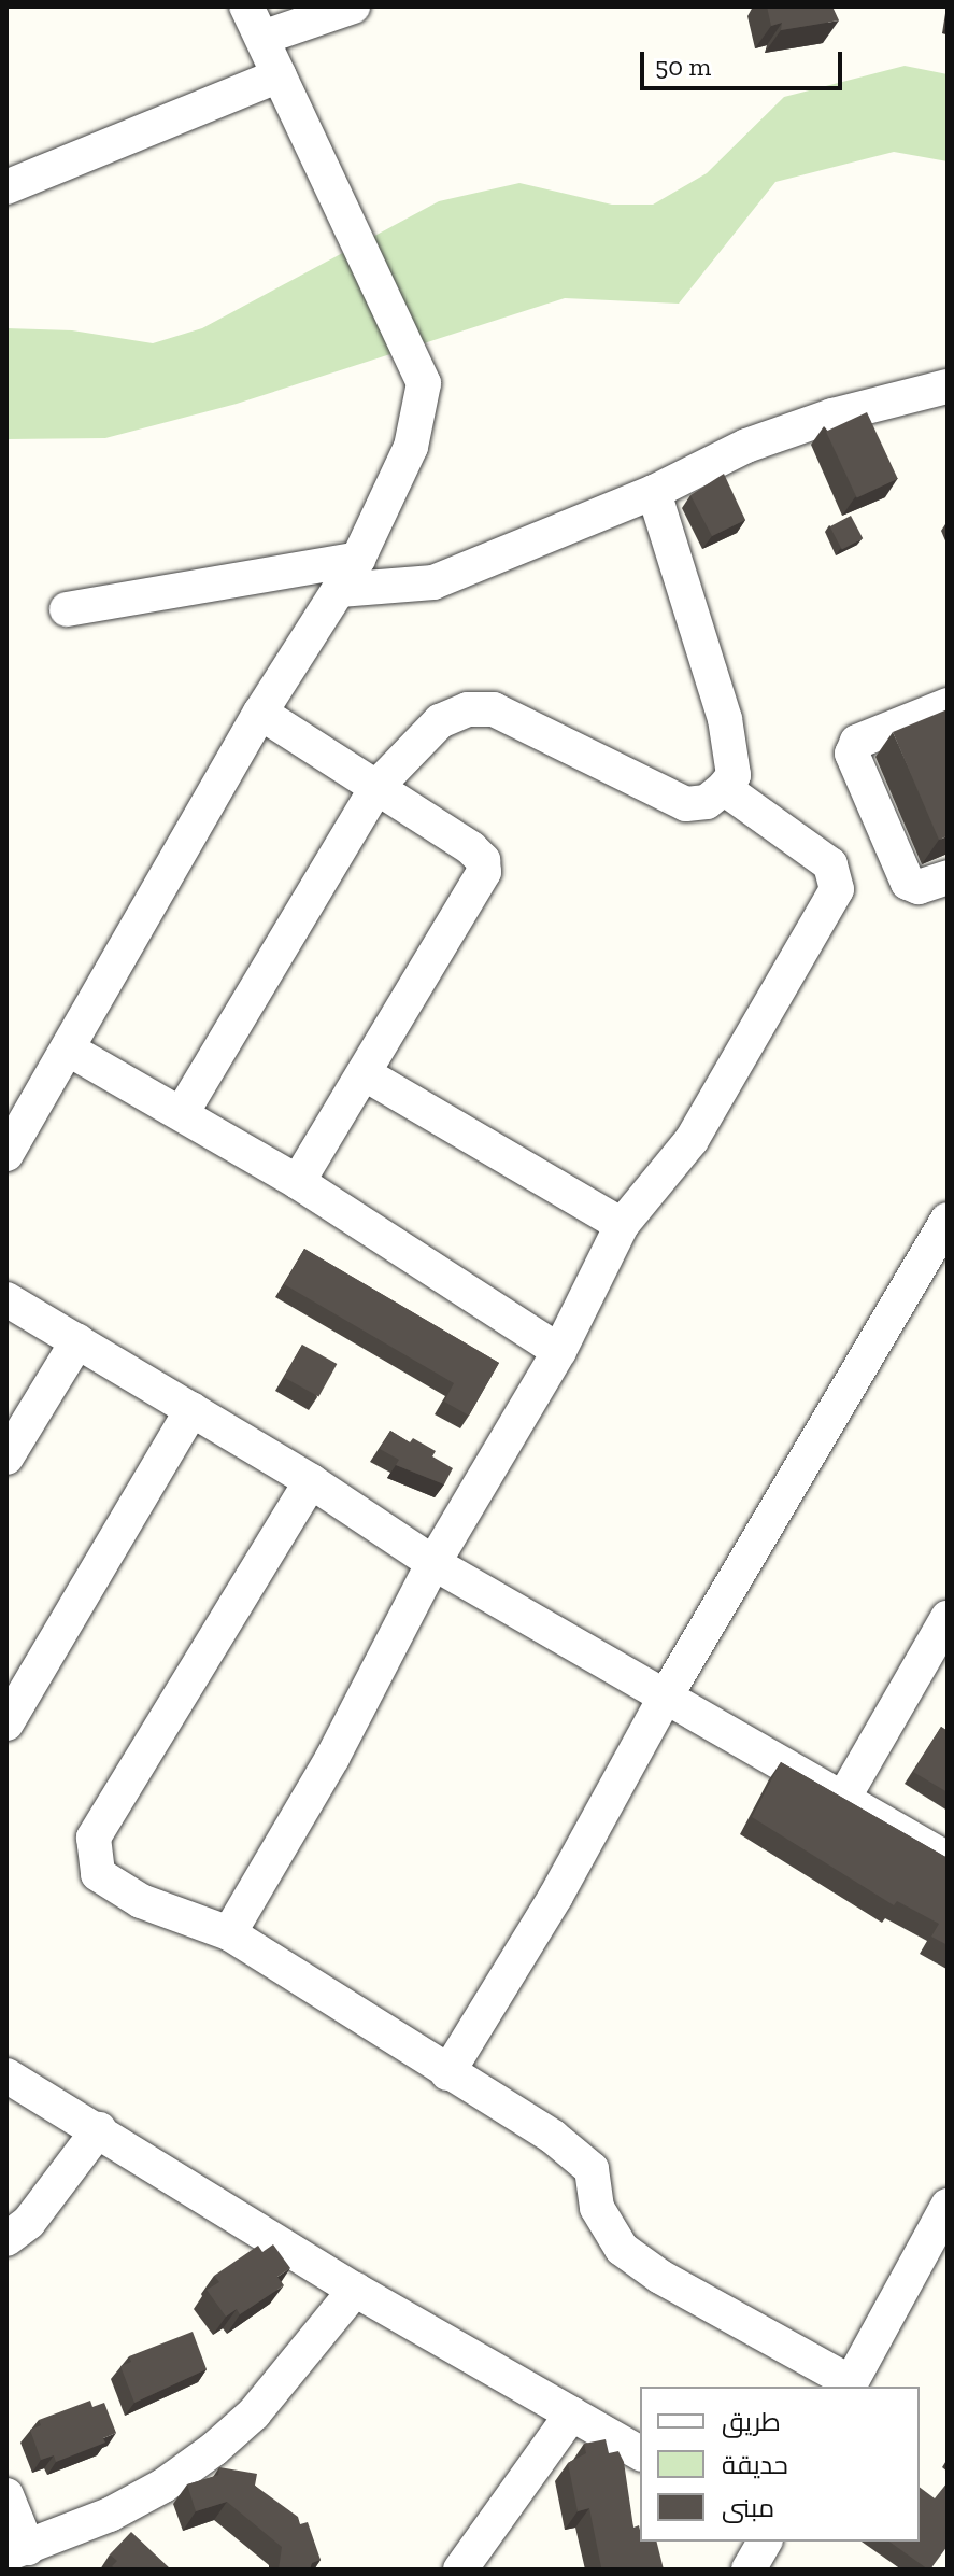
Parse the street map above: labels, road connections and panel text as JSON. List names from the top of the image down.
{
  "legend": ["طريق", "حديقة", "مبنى"],
  "scale_bar": "50 m"
}
